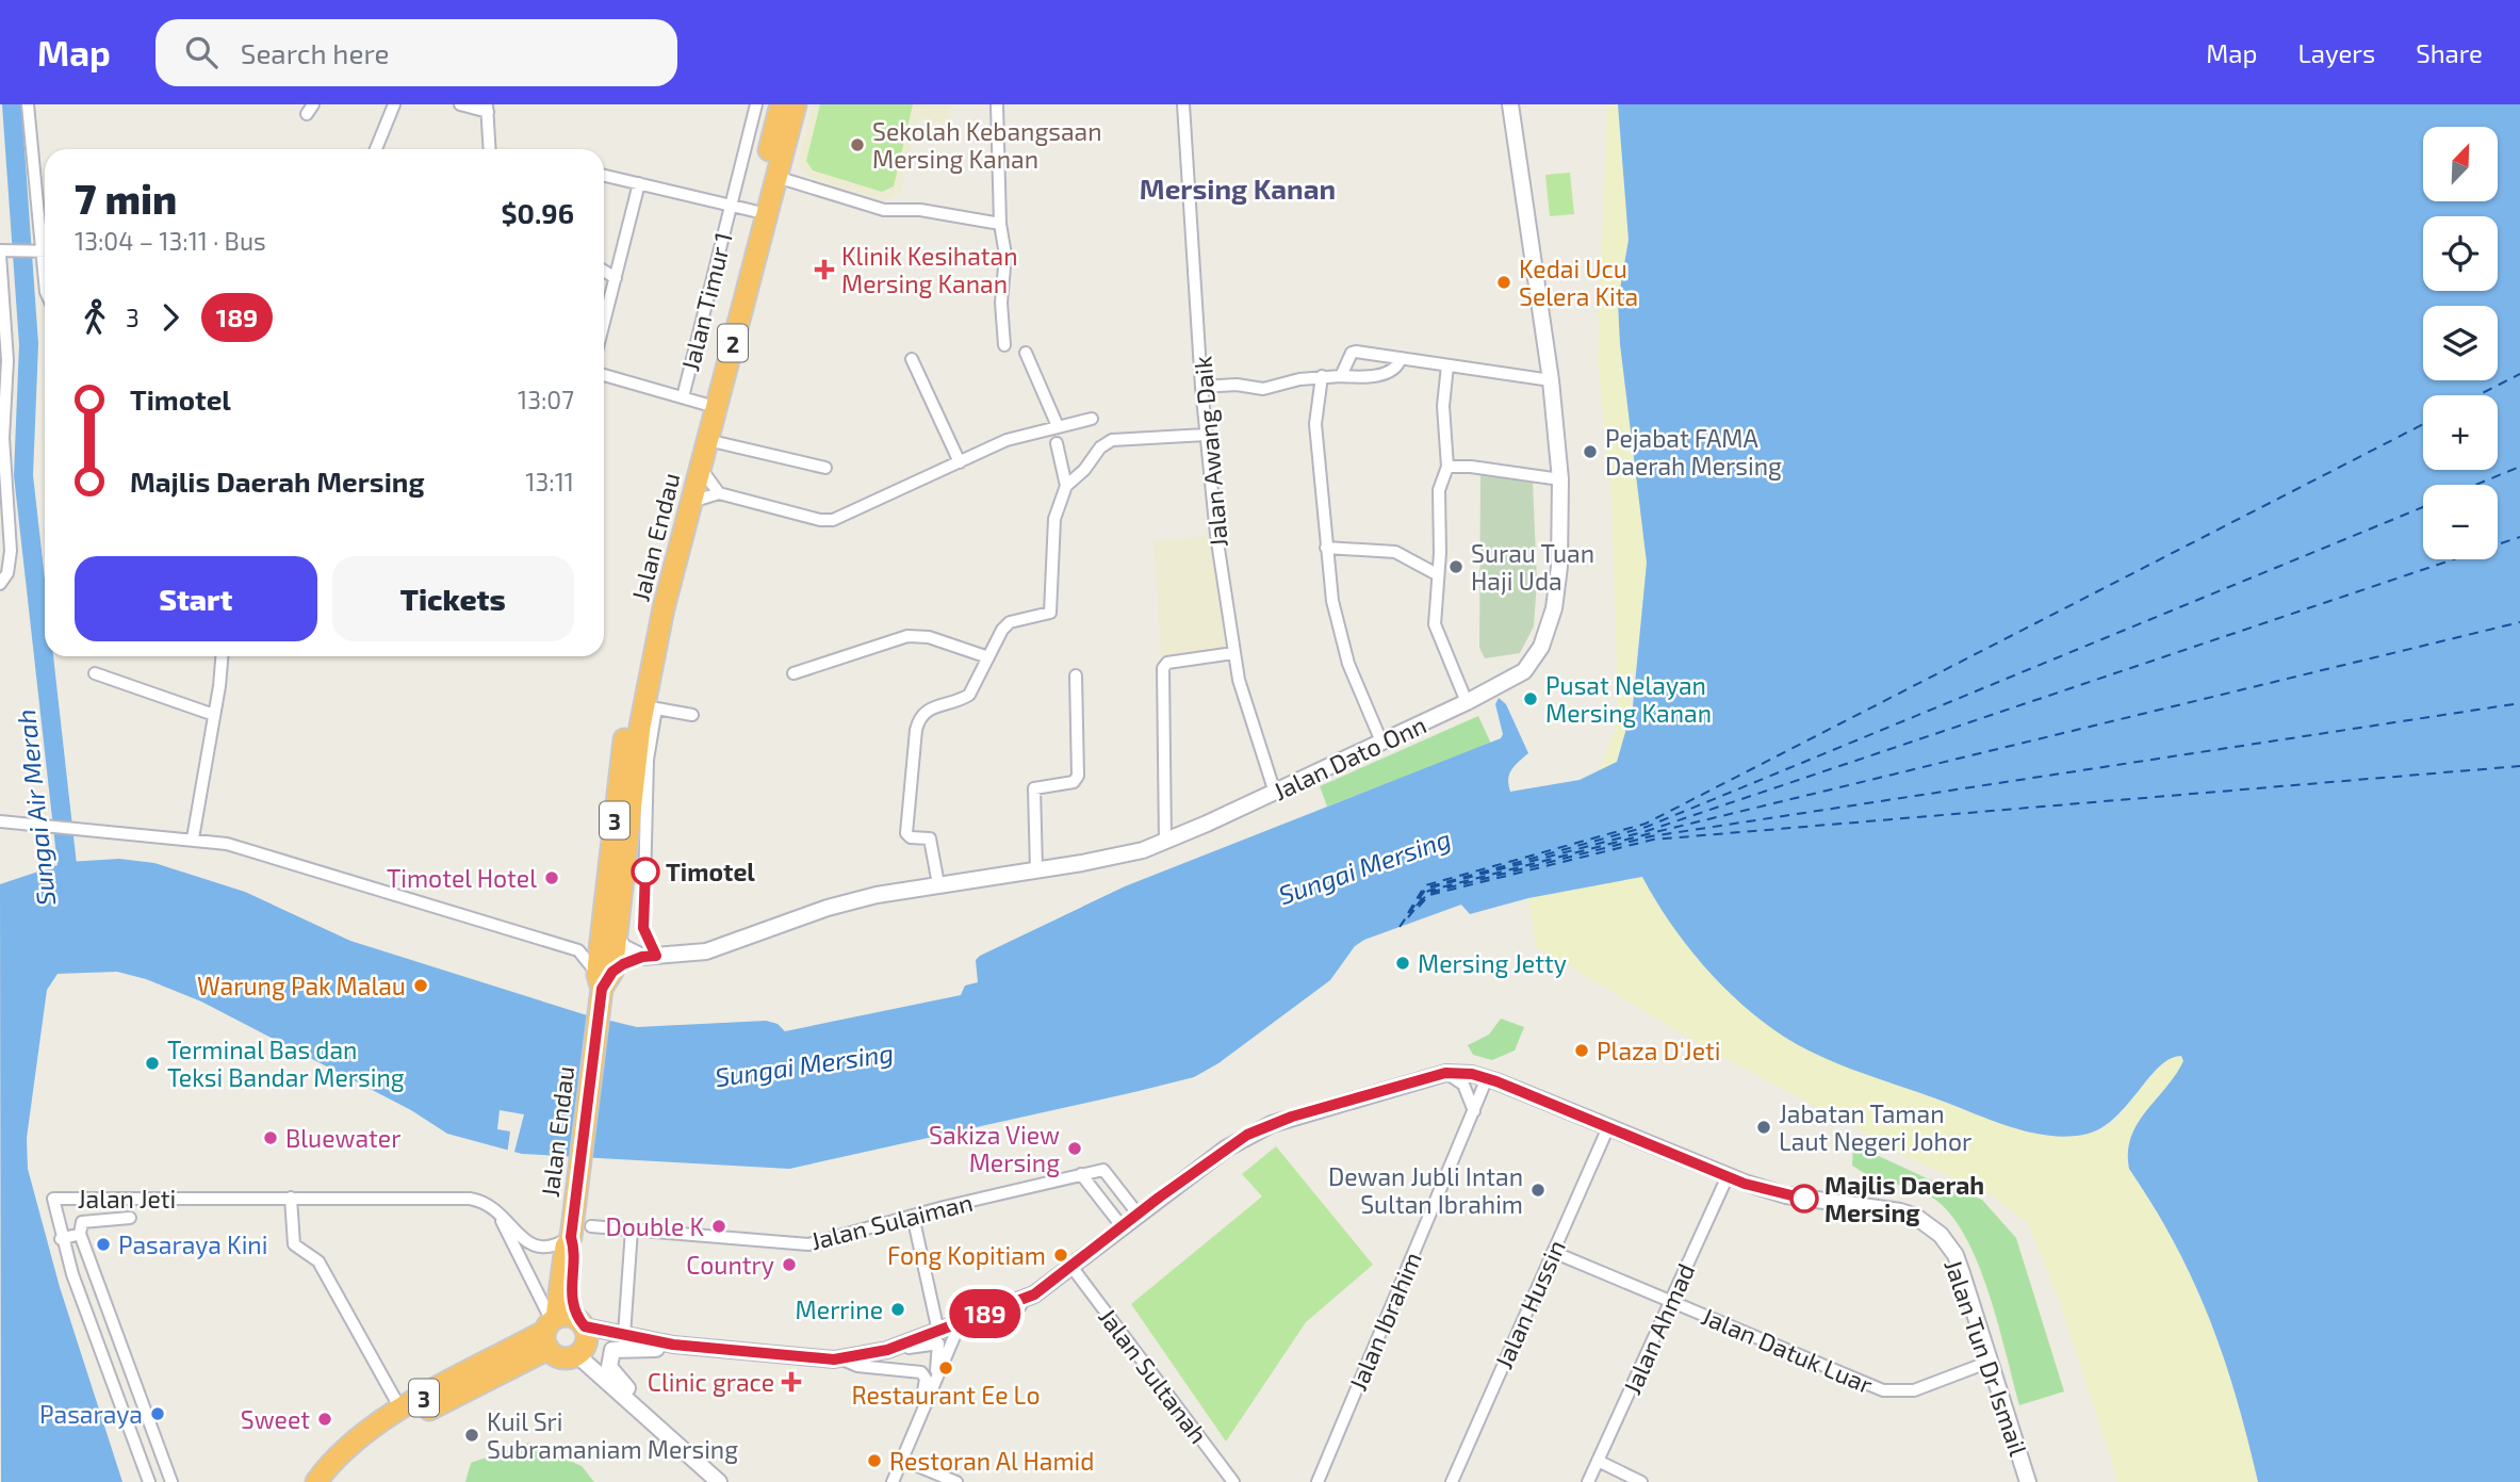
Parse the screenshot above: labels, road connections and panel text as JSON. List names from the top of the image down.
{
  "streets": {
    "highway": ["2", "Jalan Endau", "3"],
    "street": [
      "Jalan Timur 1",
      "Jalan Awang Daik",
      "Jalan Dato Onn",
      "Jalan Jeti",
      "Jalan Sulaiman",
      "Jalan Hussin",
      "Jalan Ibrahim",
      "Jalan Ahmad",
      "Jalan Datuk Luar",
      "Jalan Tun Dr Ismail",
      "Jalan Sultanah"
    ]
  },
  "crossings": [
    ["Jalan Awang Daik", "Jalan Dato Onn"],
    ["Jalan Endau", "3"],
    ["Jalan Hussin", "Jalan Datuk Luar"],
    ["Jalan Hussin", "Jalan Tun Dr Ismail"],
    ["Jalan Ibrahim", "Jalan Tun Dr Ismail"],
    ["Jalan Ahmad", "Jalan Datuk Luar"],
    ["Jalan Ahmad", "Jalan Tun Dr Ismail"],
    ["Jalan Datuk Luar", "Jalan Tun Dr Ismail"]
  ],
  "districts": ["Mersing Kanan"],
  "water": ["Sungai Air Merah", "Sungai Mersing"],
  "places": {
    "other": [
      "Sekolah Kebangsaan Mersing Kanan",
      "Kedai Ucu Selera Kita",
      "Pejabat FAMA Daerah Mersing",
      "Surau Tuan Haji Uda",
      "Pusat Nelayan Mersing Kanan",
      "Timotel",
      "Timotel Hotel",
      "Mersing Jetty",
      "Warung Pak Malau",
      "Plaza D'Jeti",
      "Terminal Bas dan Teksi Bandar Mersing",
      "Jabatan Taman Laut Negeri Johor",
      "Bluewater",
      "Sakiza View Mersing",
      "Dewan Jubli Intan Sultan Ibrahim",
      "Majlis Daerah Mersing",
      "Double K",
      "Pasaraya Kini",
      "Fong Kopitiam",
      "Country",
      "Merrine",
      "Restaurant Ee Lo",
      "Pasaraya",
      "Sweet",
      "Kuil Sri Subramaniam Mersing",
      "Restoran Al Hamid"
    ],
    "health": ["Klinik Kesihatan Mersing Kanan", "Clinic grace"]
  },
  "lines": ["bus line 189"],
  "north": "top right",
  "page": {
    "header": "Map",
    "search": "Search here",
    "nav": ["Map", "Layers", "Share"],
    "on_map": "189",
    "map_buttons": ["+", "−"],
    "heading": ["7 min", "13:04 – 13:11 · Bus", "$0.96"],
    "legs": ["3", "189"],
    "list": [
      {
        "name": "Timotel",
        "value": "13:07"
      },
      {
        "name": "Majlis Daerah Mersing",
        "value": "13:11"
      }
    ],
    "buttons": ["Start", "Tickets"]
  }
}
